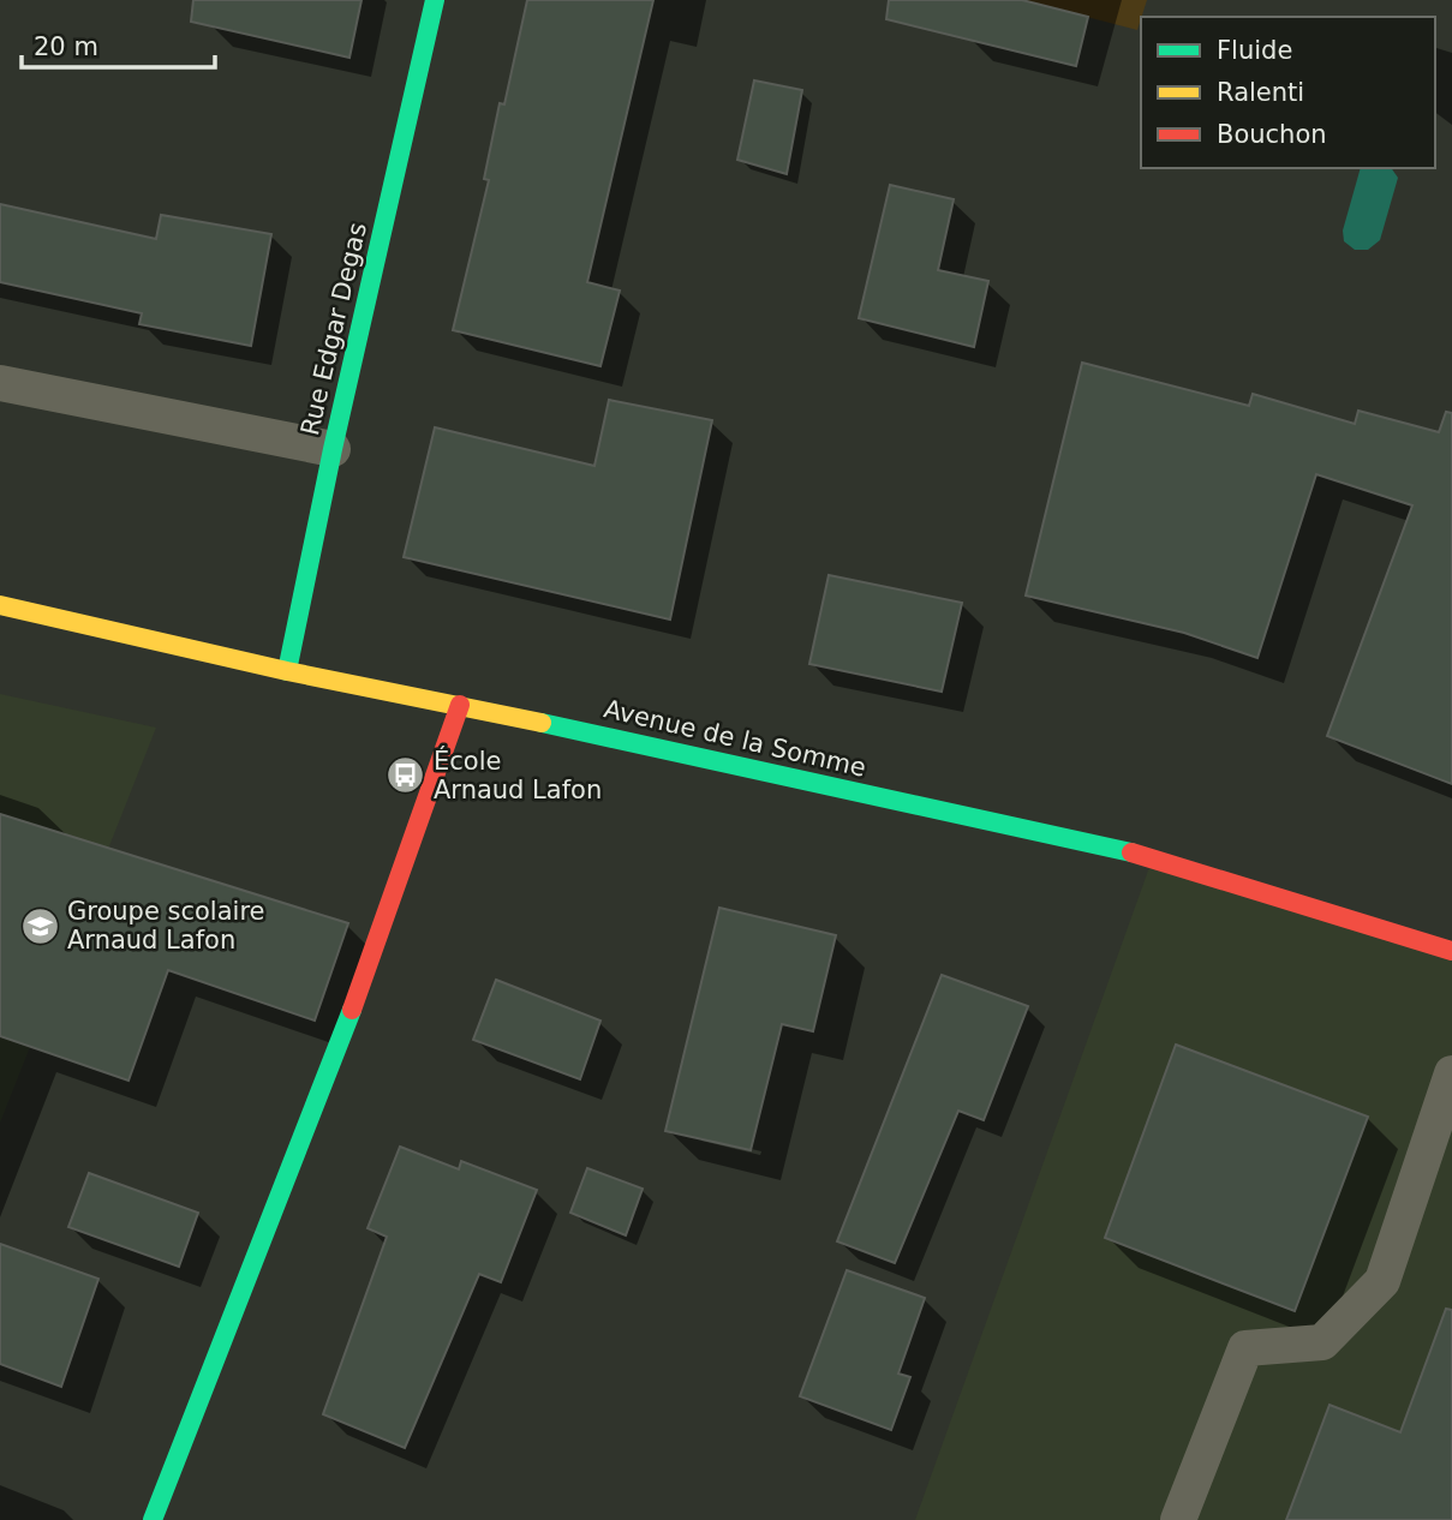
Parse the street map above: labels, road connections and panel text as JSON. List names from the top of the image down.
{
  "streets": {
    "street": ["Rue Edgar Degas", "Avenue de la Somme"]
  },
  "crossings": [
    ["Rue Edgar Degas", "Avenue de la Somme"]
  ],
  "places": {
    "bus stop": ["École Arnaud Lafon"],
    "school or university": ["Groupe scolaire Arnaud Lafon"]
  },
  "legend": ["Fluide", "Ralenti", "Bouchon"],
  "scale_bar": "20 m"
}
